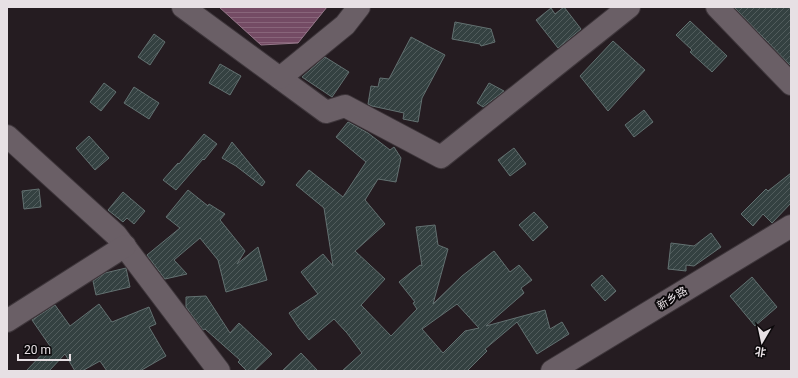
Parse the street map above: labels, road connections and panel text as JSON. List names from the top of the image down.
{
  "streets": {
    "street": ["新乡路"]
  },
  "scale_bar": "20 m",
  "north": "bottom"
}
